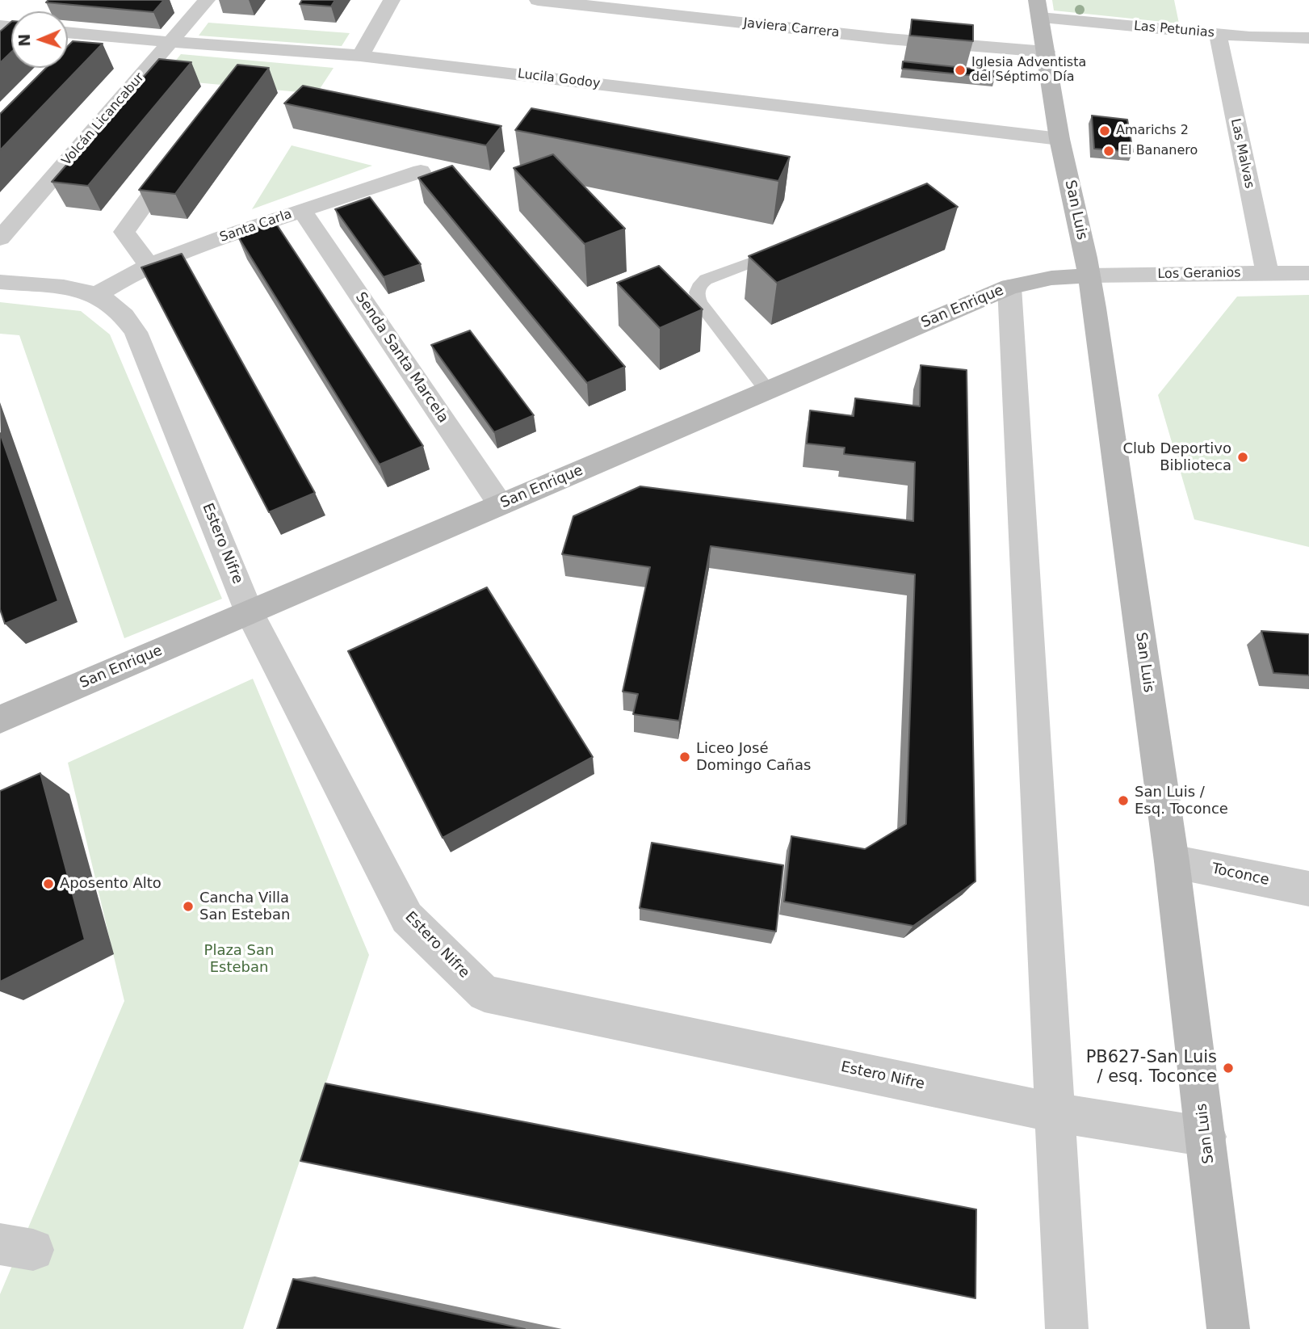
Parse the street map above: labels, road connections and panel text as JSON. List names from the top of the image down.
{
  "streets": {
    "street": [
      "Javiera Carrera",
      "Las Petunias",
      "Lucila Godoy",
      "Volcán Licancabur",
      "Las Malvas",
      "San Luis",
      "Santa Carla",
      "Los Geranios",
      "San Enrique",
      "Senda Santa Marcela",
      "Estero Nifre",
      "Toconce"
    ]
  },
  "crossings": [
    ["Javiera Carrera", "San Luis"],
    ["Las Petunias", "Las Malvas"],
    ["Las Petunias", "San Luis"],
    ["Lucila Godoy", "Volcán Licancabur"],
    ["Lucila Godoy", "San Luis"],
    ["Las Malvas", "Los Geranios"],
    ["San Luis", "Los Geranios"],
    ["San Luis", "San Enrique"],
    ["San Luis", "Estero Nifre"],
    ["San Luis", "Toconce"],
    ["Santa Carla", "Senda Santa Marcela"],
    ["Santa Carla", "Estero Nifre"],
    ["Los Geranios", "San Enrique"],
    ["San Enrique", "Senda Santa Marcela"],
    ["San Enrique", "Estero Nifre"]
  ],
  "parks": ["Plaza San Esteban"],
  "places": [
    "Iglesia Adventista del Séptimo Día",
    "Amarichs 2",
    "El Bananero",
    "Club Deportivo Biblioteca",
    "Liceo José Domingo Cañas",
    "San Luis / Esq. Toconce",
    "Aposento Alto",
    "Cancha Villa San Esteban",
    "PB627-San Luis / esq. Toconce"
  ],
  "north": "left"
}
